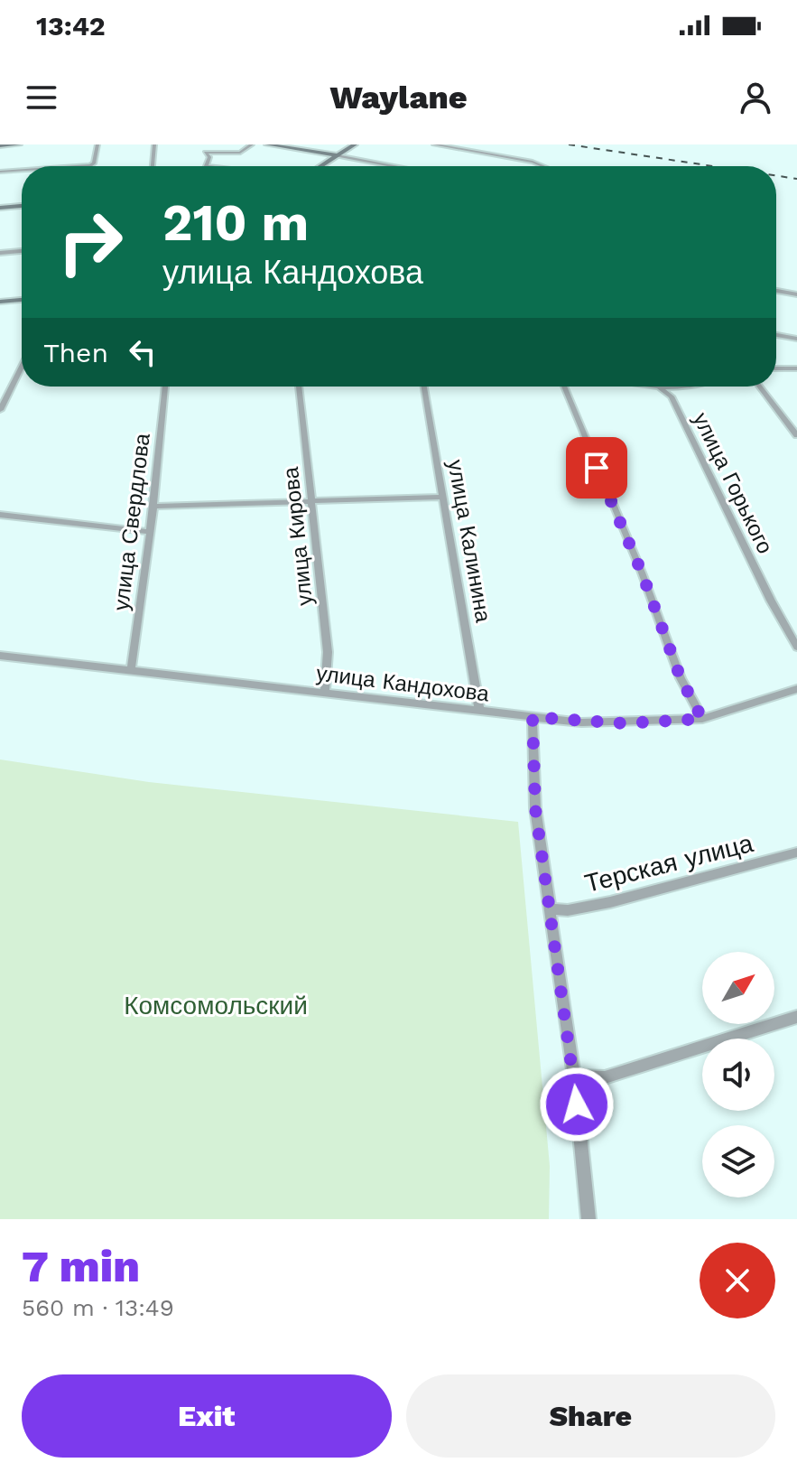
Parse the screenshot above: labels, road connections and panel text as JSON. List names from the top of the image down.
{
  "streets": {
    "street": [
      "улица Горького",
      "улица Свердлова",
      "улица Кирова",
      "улица Калинина",
      "улица Кандохова",
      "Терская улица"
    ]
  },
  "crossings": [
    ["улица Свердлова", "улица Кандохова"],
    ["улица Кирова", "улица Кандохова"],
    ["улица Калинина", "улица Кандохова"]
  ],
  "parks": ["Комсомольский"],
  "north": "top right",
  "page": {
    "status": "13:42",
    "header": "Waylane",
    "turn": ["210 m", "улица Кандохова"],
    "then": "Then",
    "heading": ["7 min", "560 m · 13:49"],
    "buttons": ["Exit", "Share"]
  }
}
